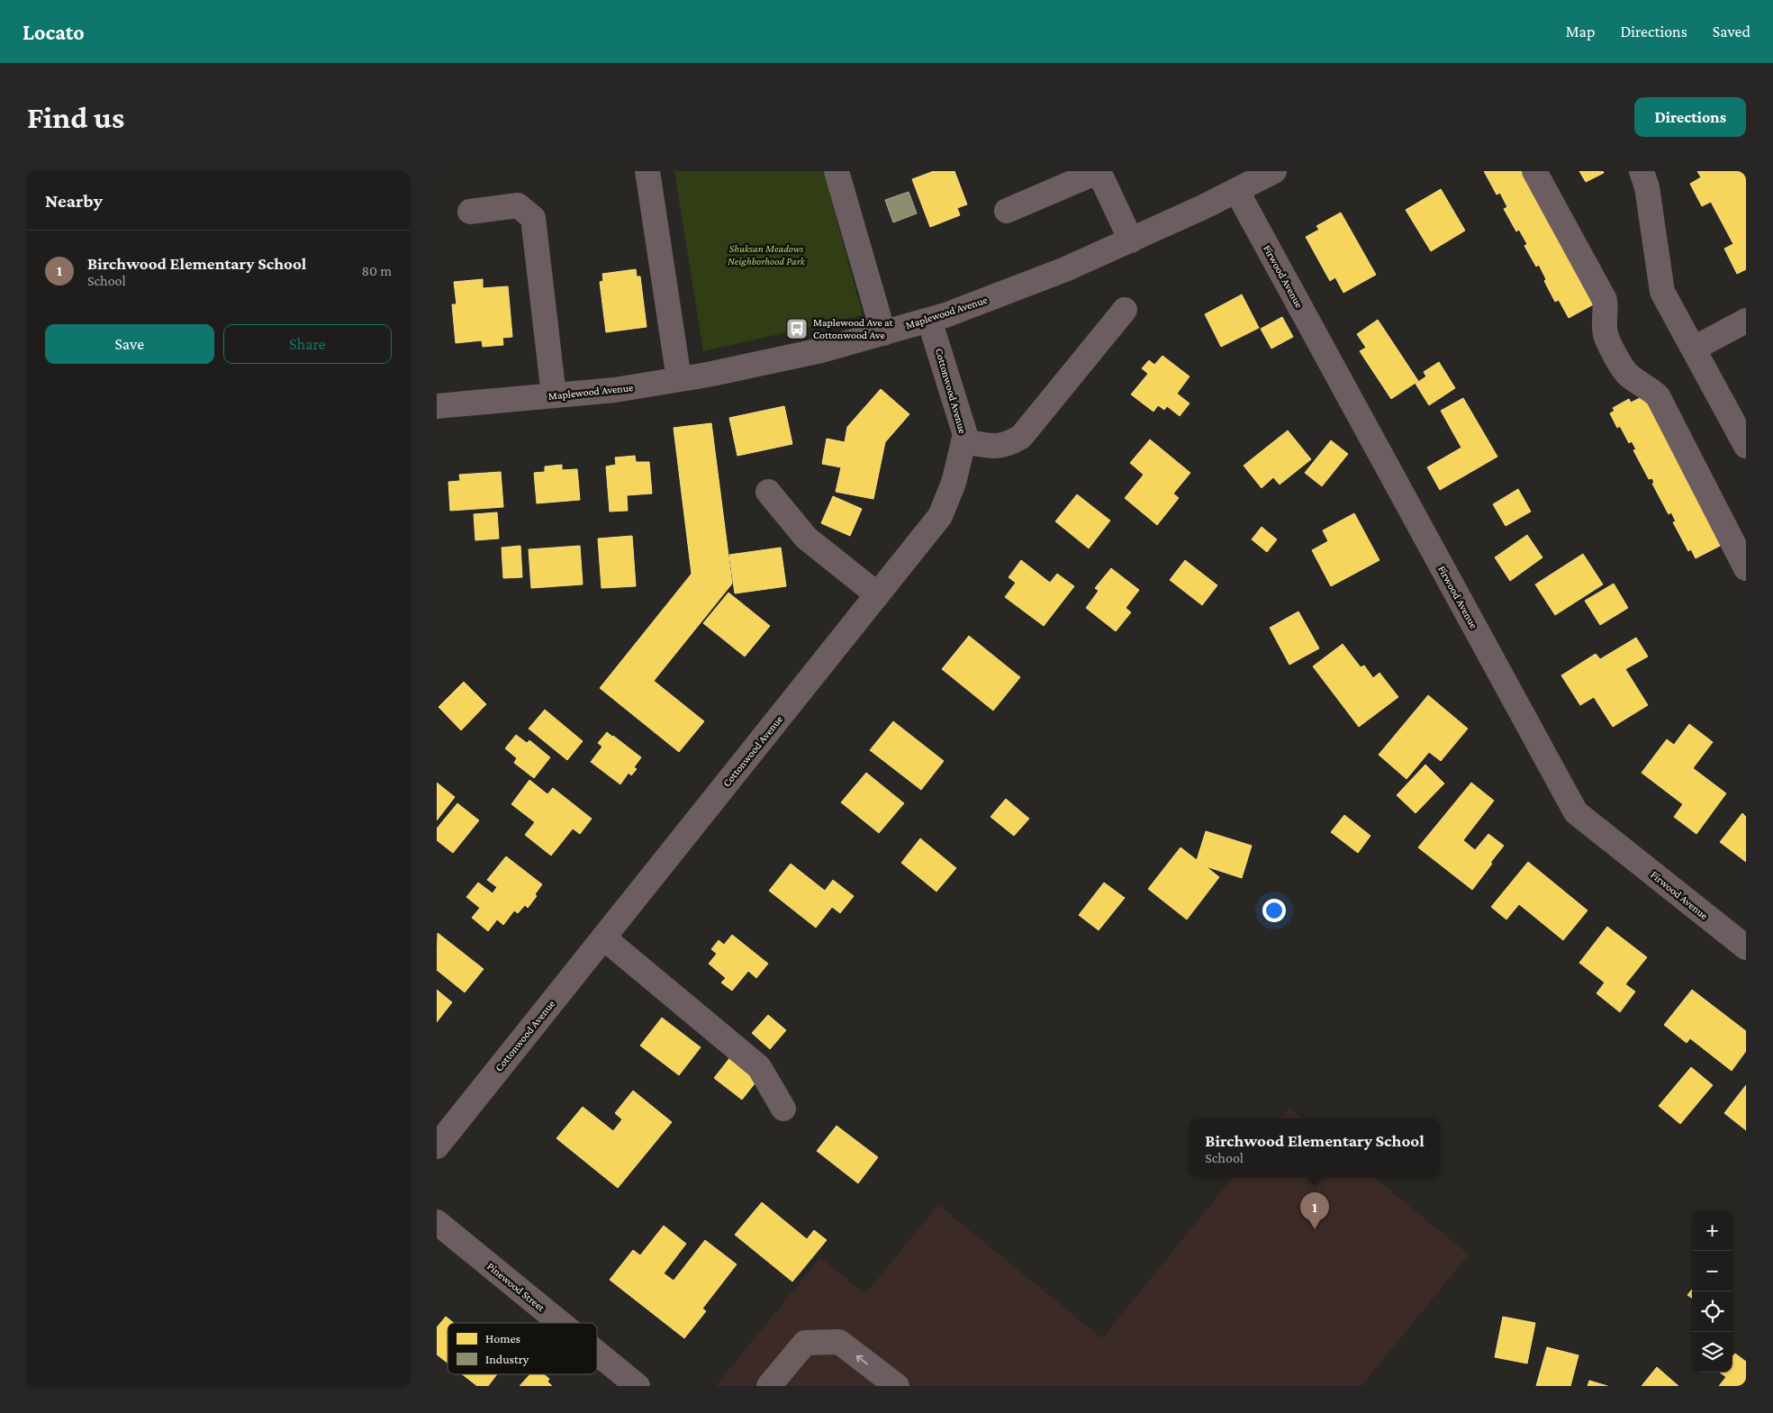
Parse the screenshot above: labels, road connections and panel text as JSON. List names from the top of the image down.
{
  "streets": {
    "street": [
      "Firwood Avenue",
      "Maplewood Avenue",
      "Cottonwood Avenue",
      "Pinewood Street"
    ]
  },
  "crossings": [
    ["Firwood Avenue", "Maplewood Avenue"],
    ["Maplewood Avenue", "Cottonwood Avenue"]
  ],
  "parks": ["Shuksan Meadows Neighborhood Park"],
  "places": {
    "bus stop": ["Maplewood Ave at Cottonwood Ave"]
  },
  "legend": ["Homes", "Industry"],
  "page": {
    "header": "Locato",
    "nav": ["Map", "Directions", "Saved"],
    "buttons": [
      "Directions",
      ["Save", "Share"]
    ],
    "title": "Find us",
    "heading": "Nearby",
    "list": [
      {
        "mark": "1",
        "name": "Birchwood Elementary School",
        "note": "School",
        "value": "80 m"
      }
    ],
    "popup": ["Birchwood Elementary School", "School"],
    "pins": "1",
    "map_buttons": ["+", "−"]
  }
}
